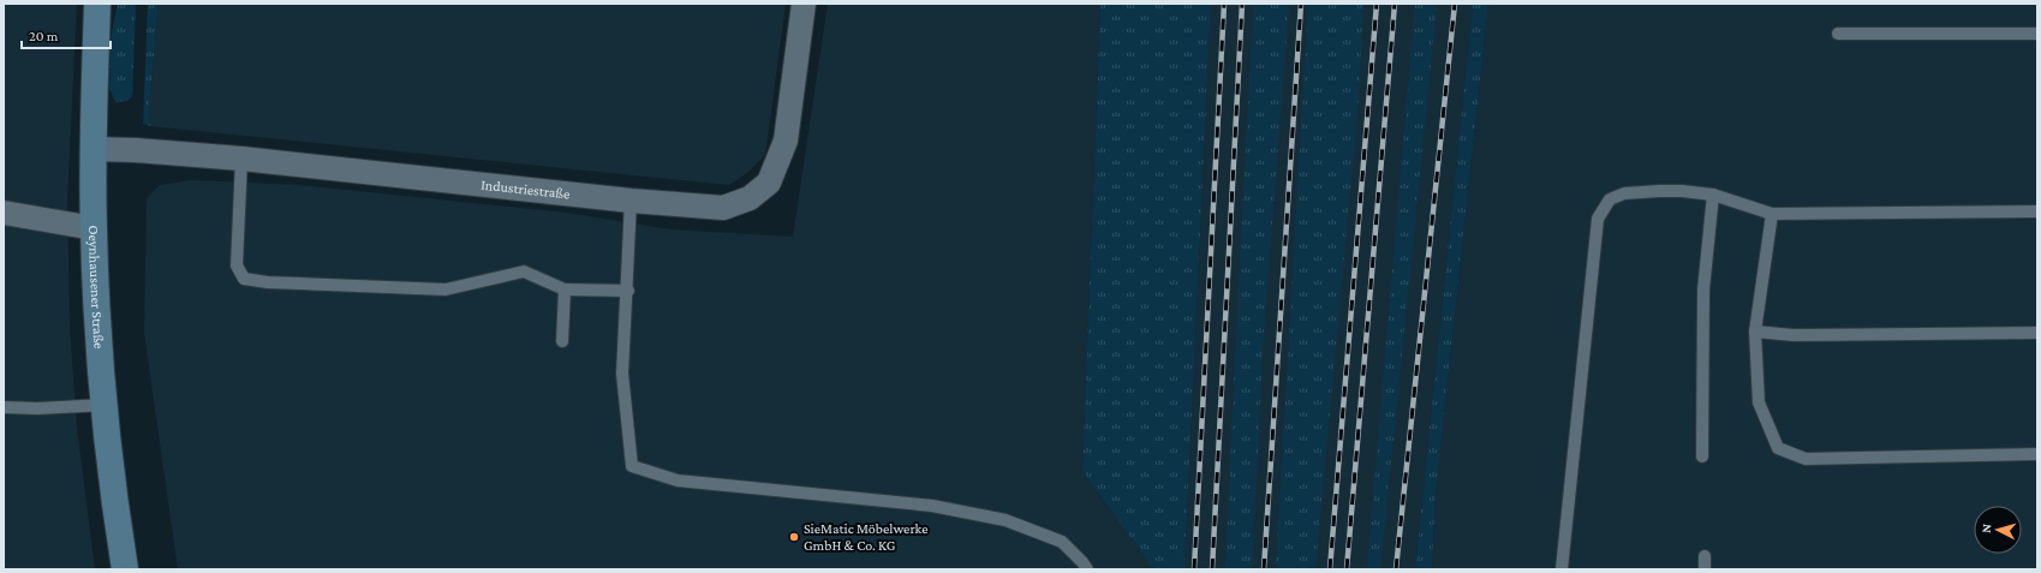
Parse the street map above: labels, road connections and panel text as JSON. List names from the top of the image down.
{
  "streets": {
    "main road": ["Oeynhausener Straße"],
    "street": ["Industriestraße"]
  },
  "crossings": [
    ["Industriestraße", "Oeynhausener Straße"]
  ],
  "places": ["SieMatic Möbelwerke GmbH & Co. KG"],
  "scale_bar": "20 m",
  "north": "left"
}
